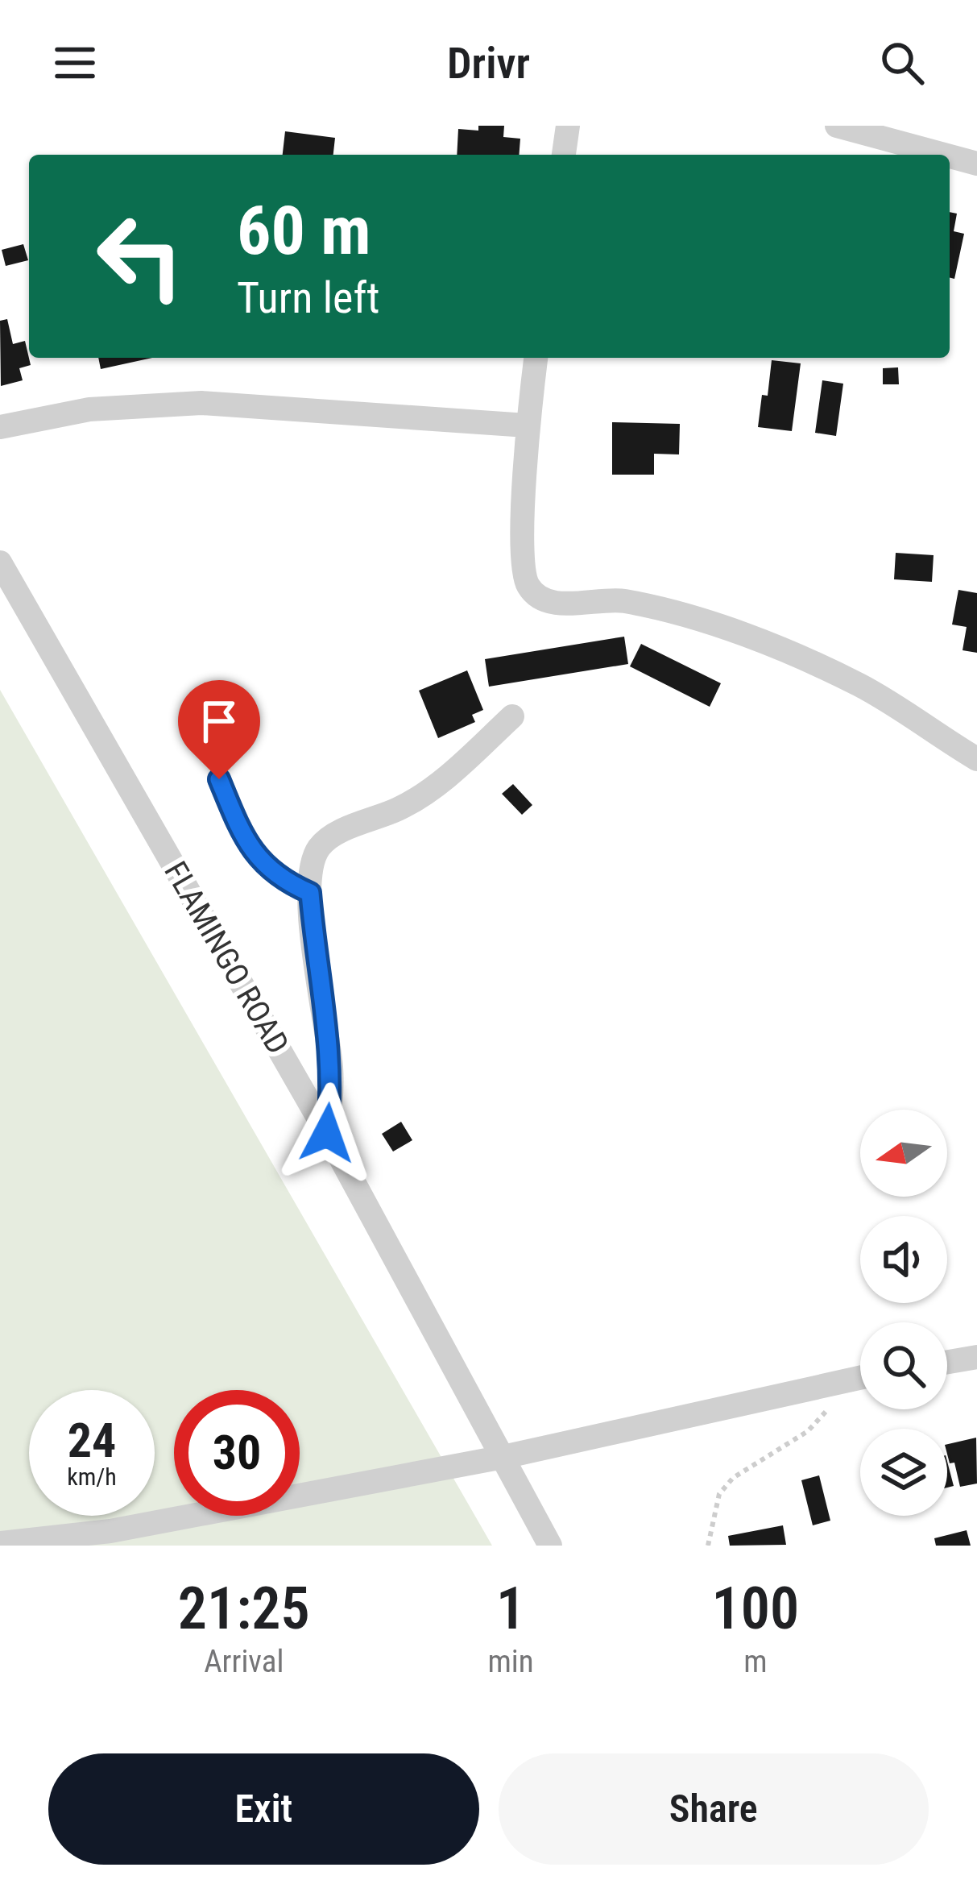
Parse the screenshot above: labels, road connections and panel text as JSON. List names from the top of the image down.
{
  "streets": {
    "street": ["FLAMINGO ROAD"]
  },
  "north": "left",
  "page": {
    "header": "Drivr",
    "turn": ["60 m", "Turn left"],
    "speed": "24 km/h",
    "limit": "30",
    "eta": [
      "21:25",
      "Arrival",
      "1",
      "min",
      "100",
      "m"
    ],
    "buttons": ["Exit", "Share"]
  }
}
